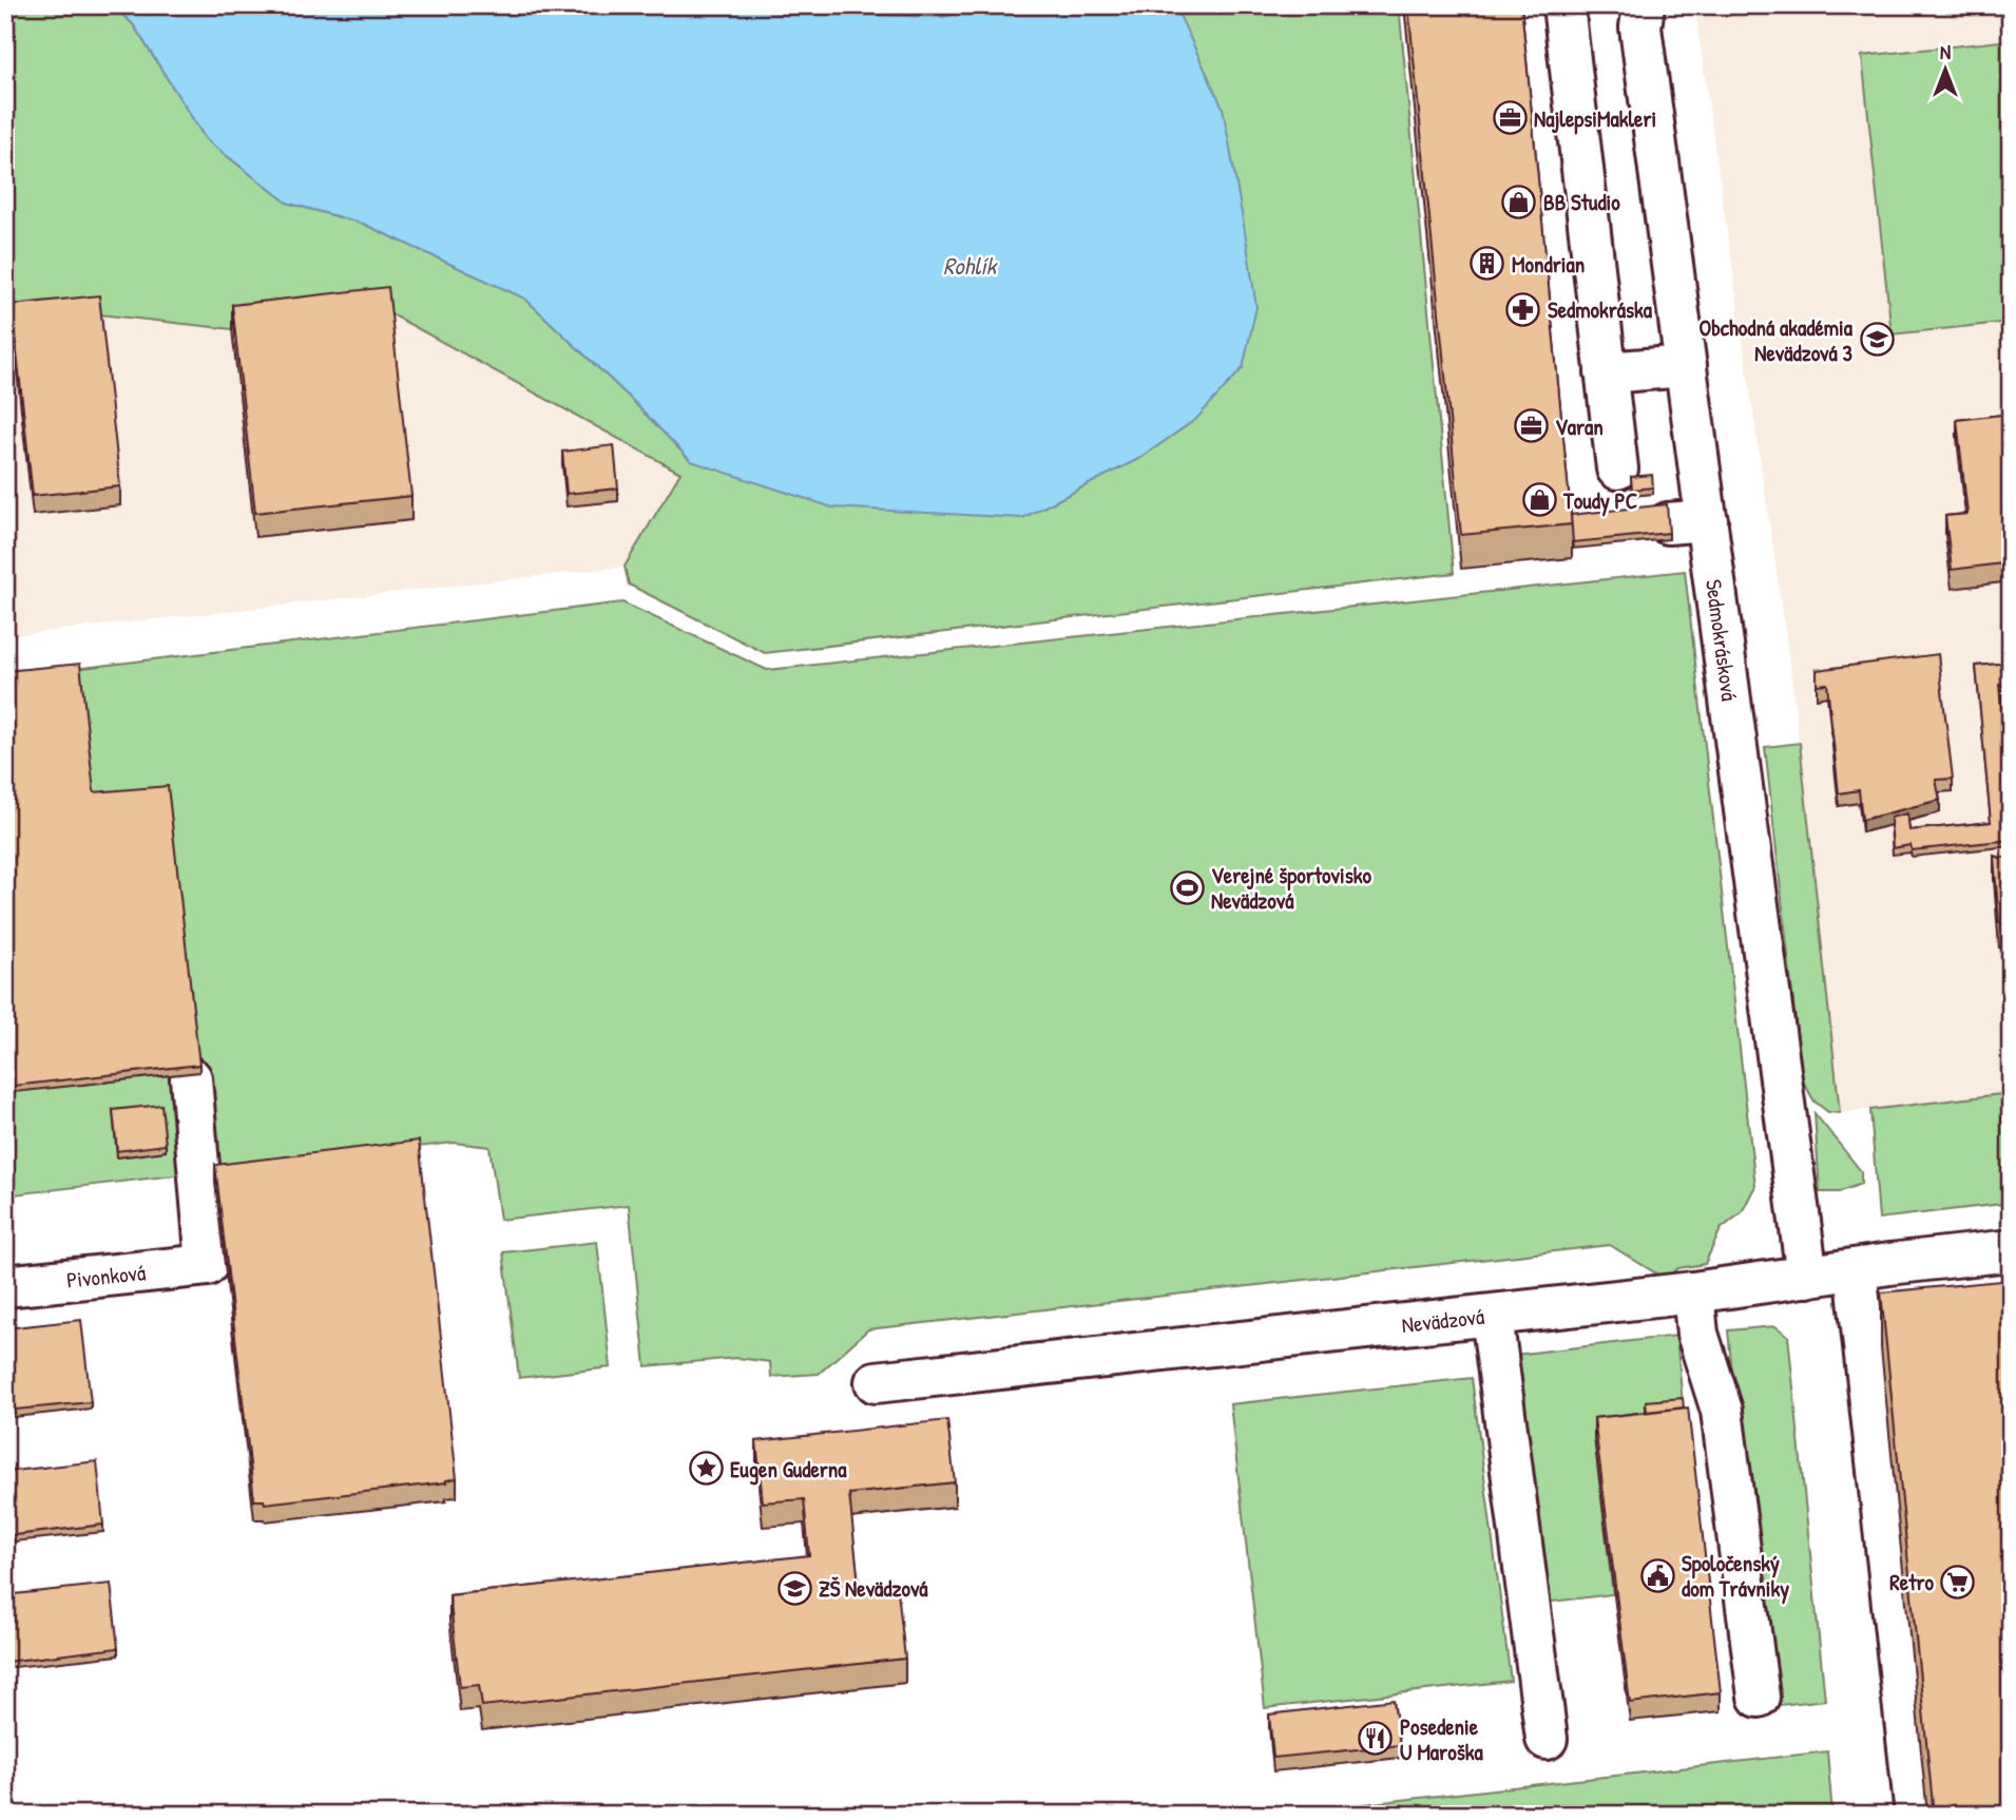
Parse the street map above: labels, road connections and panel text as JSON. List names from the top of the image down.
{
  "streets": {
    "street": ["Sedmokrásková", "Pivonková", "Nevädzová"]
  },
  "crossings": [
    ["Sedmokrásková", "Nevädzová"]
  ],
  "water": ["Rohlík"],
  "places": {
    "office": ["NajlepsiMakleri", "Varan"],
    "shop": ["BB Studio", "Toudy PC"],
    "building": ["Mondrian"],
    "pharmacy": ["Sedmokráska"],
    "school or university": ["Obchodná akadémia Nevädzová 3", "ZŠ Nevädzová"],
    "sports": ["Verejné športovisko Nevädzová"],
    "place": ["Eugen Guderna"],
    "public building": ["Spoločenský dom Trávniky"],
    "supermarket": ["Retro"],
    "restaurant": ["Posedenie U Maroška"]
  },
  "north": "top"
}
